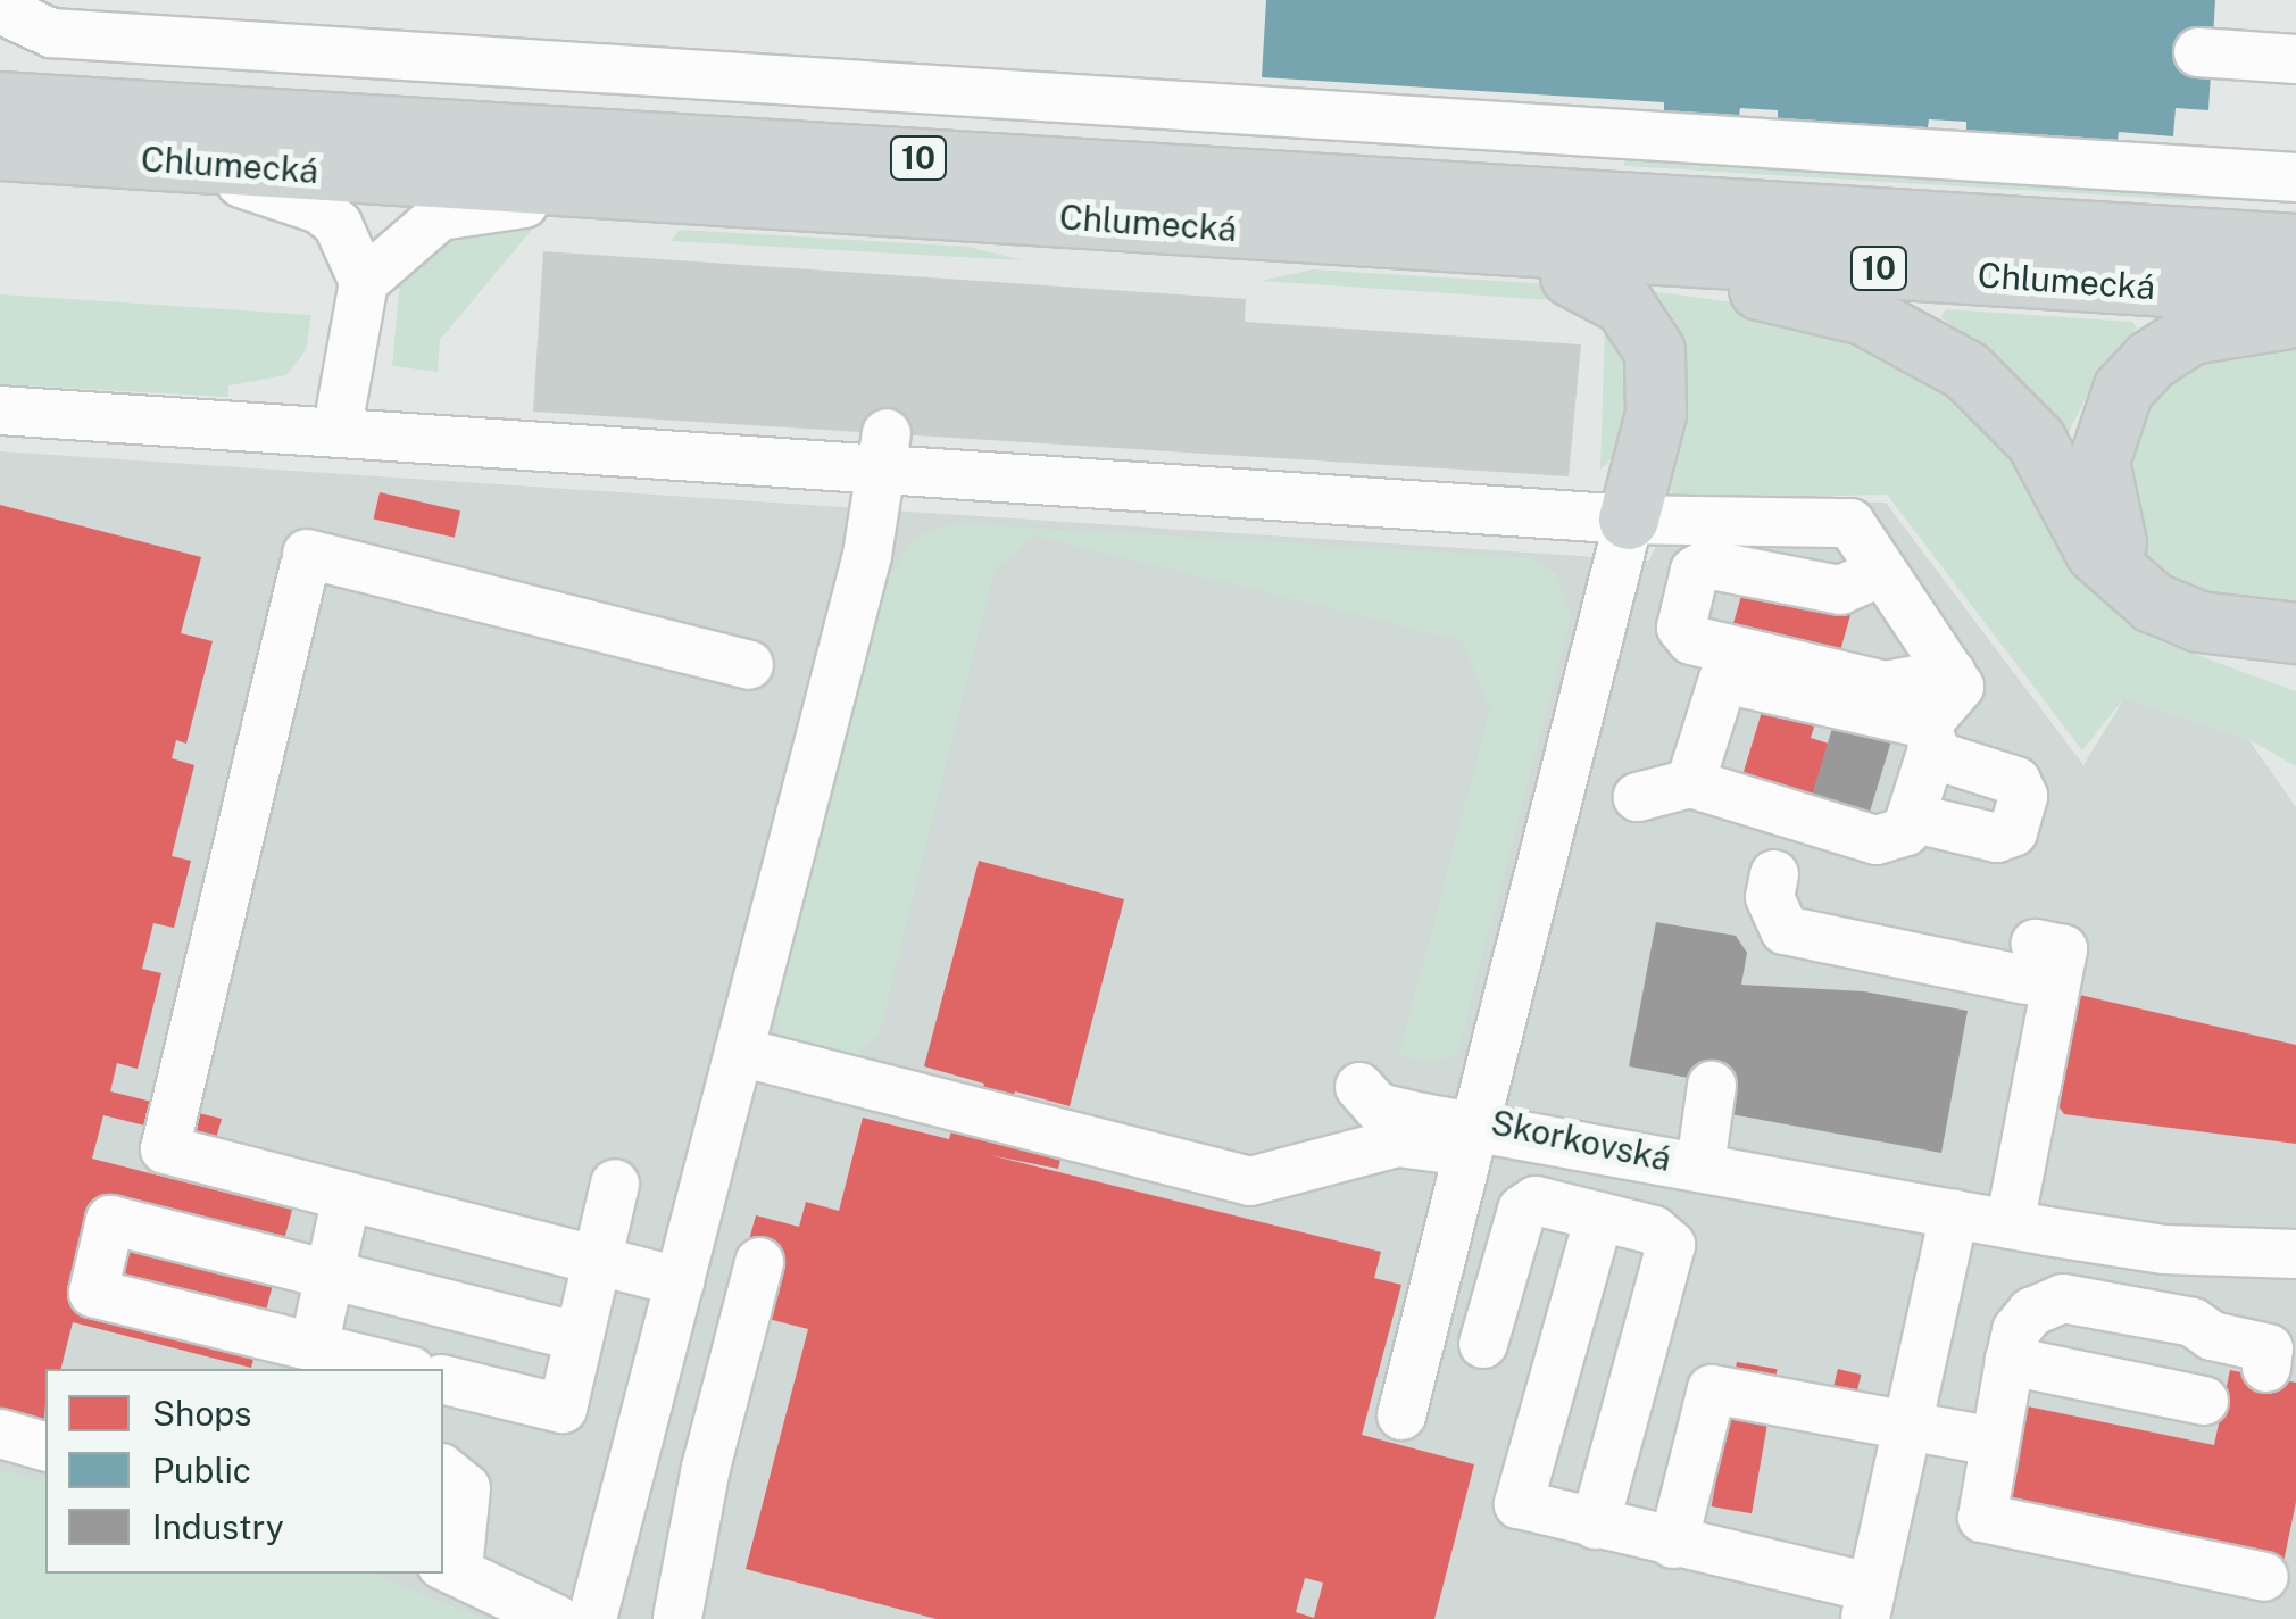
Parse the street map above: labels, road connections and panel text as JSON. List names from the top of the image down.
{
  "streets": {
    "main road": ["10", "Chlumecká"],
    "street": ["Skorkovská"]
  },
  "crossings": [
    ["10", "Chlumecká"]
  ],
  "legend": ["Shops", "Public", "Industry"]
}
